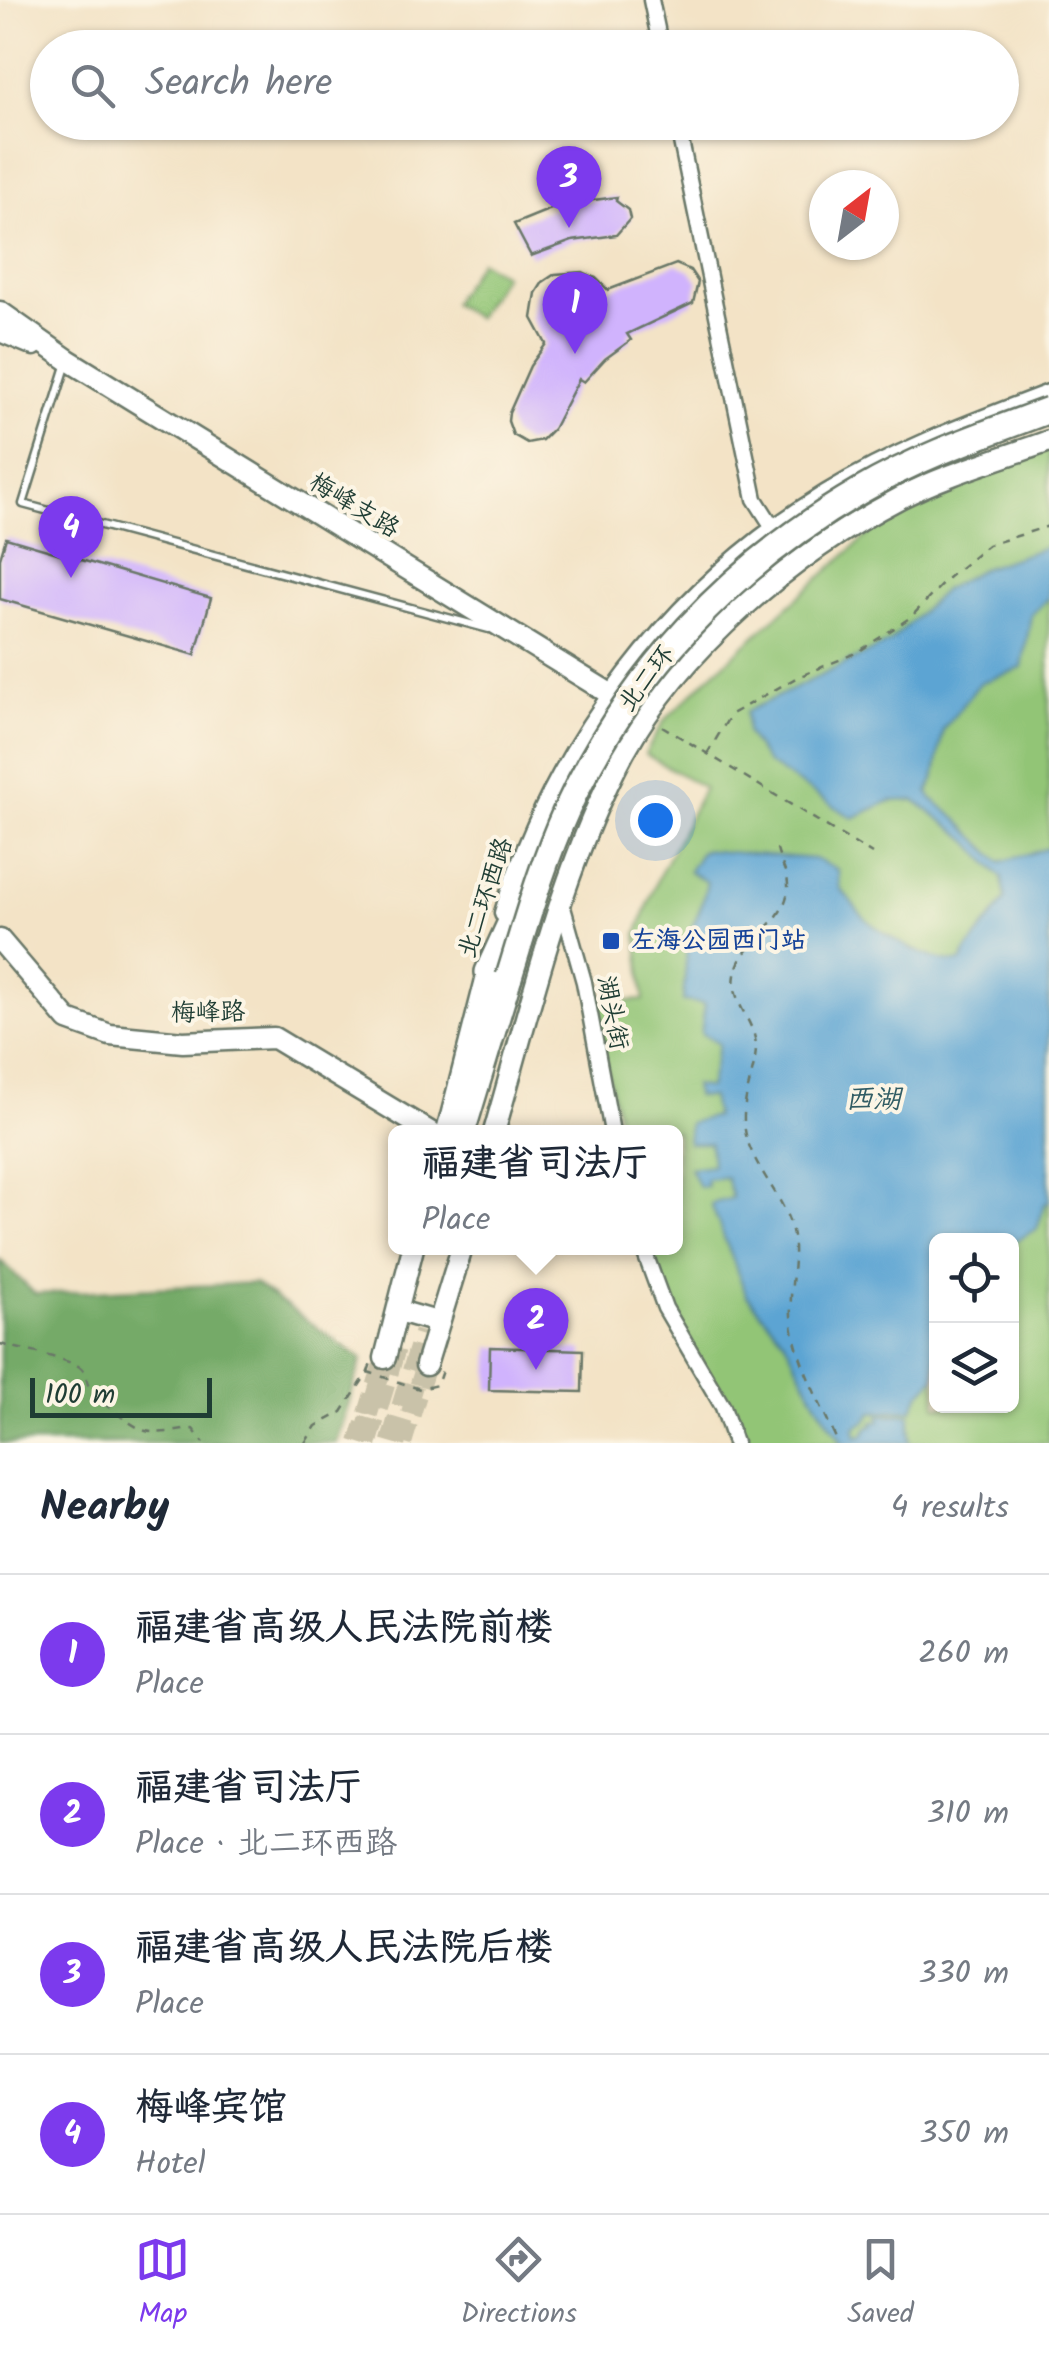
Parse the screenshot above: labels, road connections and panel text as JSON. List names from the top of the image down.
{
  "streets": {
    "highway": ["北二环"],
    "main road": ["梅峰支路", "北二环西路", "梅峰路"],
    "street": ["湖头街"]
  },
  "crossings": [
    ["梅峰支路", "北二环西路"],
    ["北二环", "北二环西路"]
  ],
  "water": ["西湖"],
  "places": {
    "transit": ["左海公园西门站"]
  },
  "scale_bar": "100 m",
  "north": "top right",
  "page": {
    "search": "Search here",
    "pins": [
      "3",
      "1",
      "4",
      "2"
    ],
    "popup": ["福建省司法厅", "Place"],
    "scale": "100 m",
    "heading": ["Nearby", "4 results"],
    "list": [
      {
        "mark": "1",
        "name": "福建省高级人民法院前楼",
        "note": "Place",
        "value": "260 m"
      },
      {
        "mark": "2",
        "name": "福建省司法厅",
        "note": "Place · 北二环西路",
        "value": "310 m"
      },
      {
        "mark": "3",
        "name": "福建省高级人民法院后楼",
        "note": "Place",
        "value": "330 m"
      },
      {
        "mark": "4",
        "name": "梅峰宾馆",
        "note": "Hotel",
        "value": "350 m"
      }
    ],
    "nav": ["Map", "Directions", "Saved"]
  }
}
